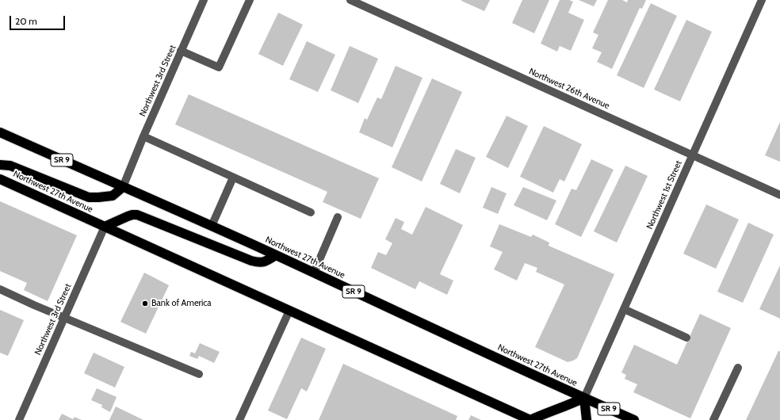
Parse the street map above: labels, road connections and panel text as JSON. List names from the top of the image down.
{
  "streets": {
    "highway": ["SR 9", "Northwest 27th Avenue"],
    "street": ["Northwest 3rd Street", "Northwest 26th Avenue", "Northwest 1st Street"]
  },
  "crossings": [
    ["Northwest 3rd Street", "Northwest 27th Avenue"],
    ["Northwest 26th Avenue", "Northwest 1st Street"],
    ["Northwest 27th Avenue", "Northwest 1st Street"]
  ],
  "places": ["Bank of America"],
  "scale_bar": "20 m"
}
